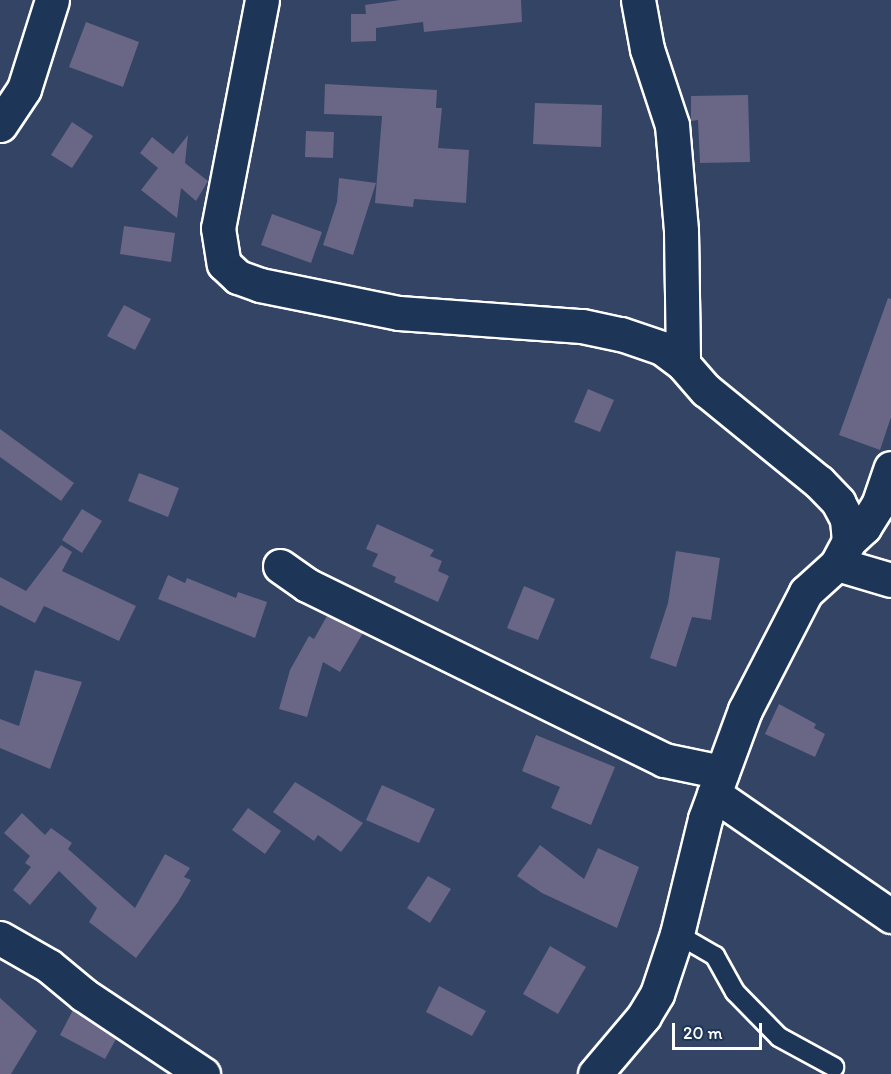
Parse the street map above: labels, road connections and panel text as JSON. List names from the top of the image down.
{
  "scale_bar": "20 m"
}
